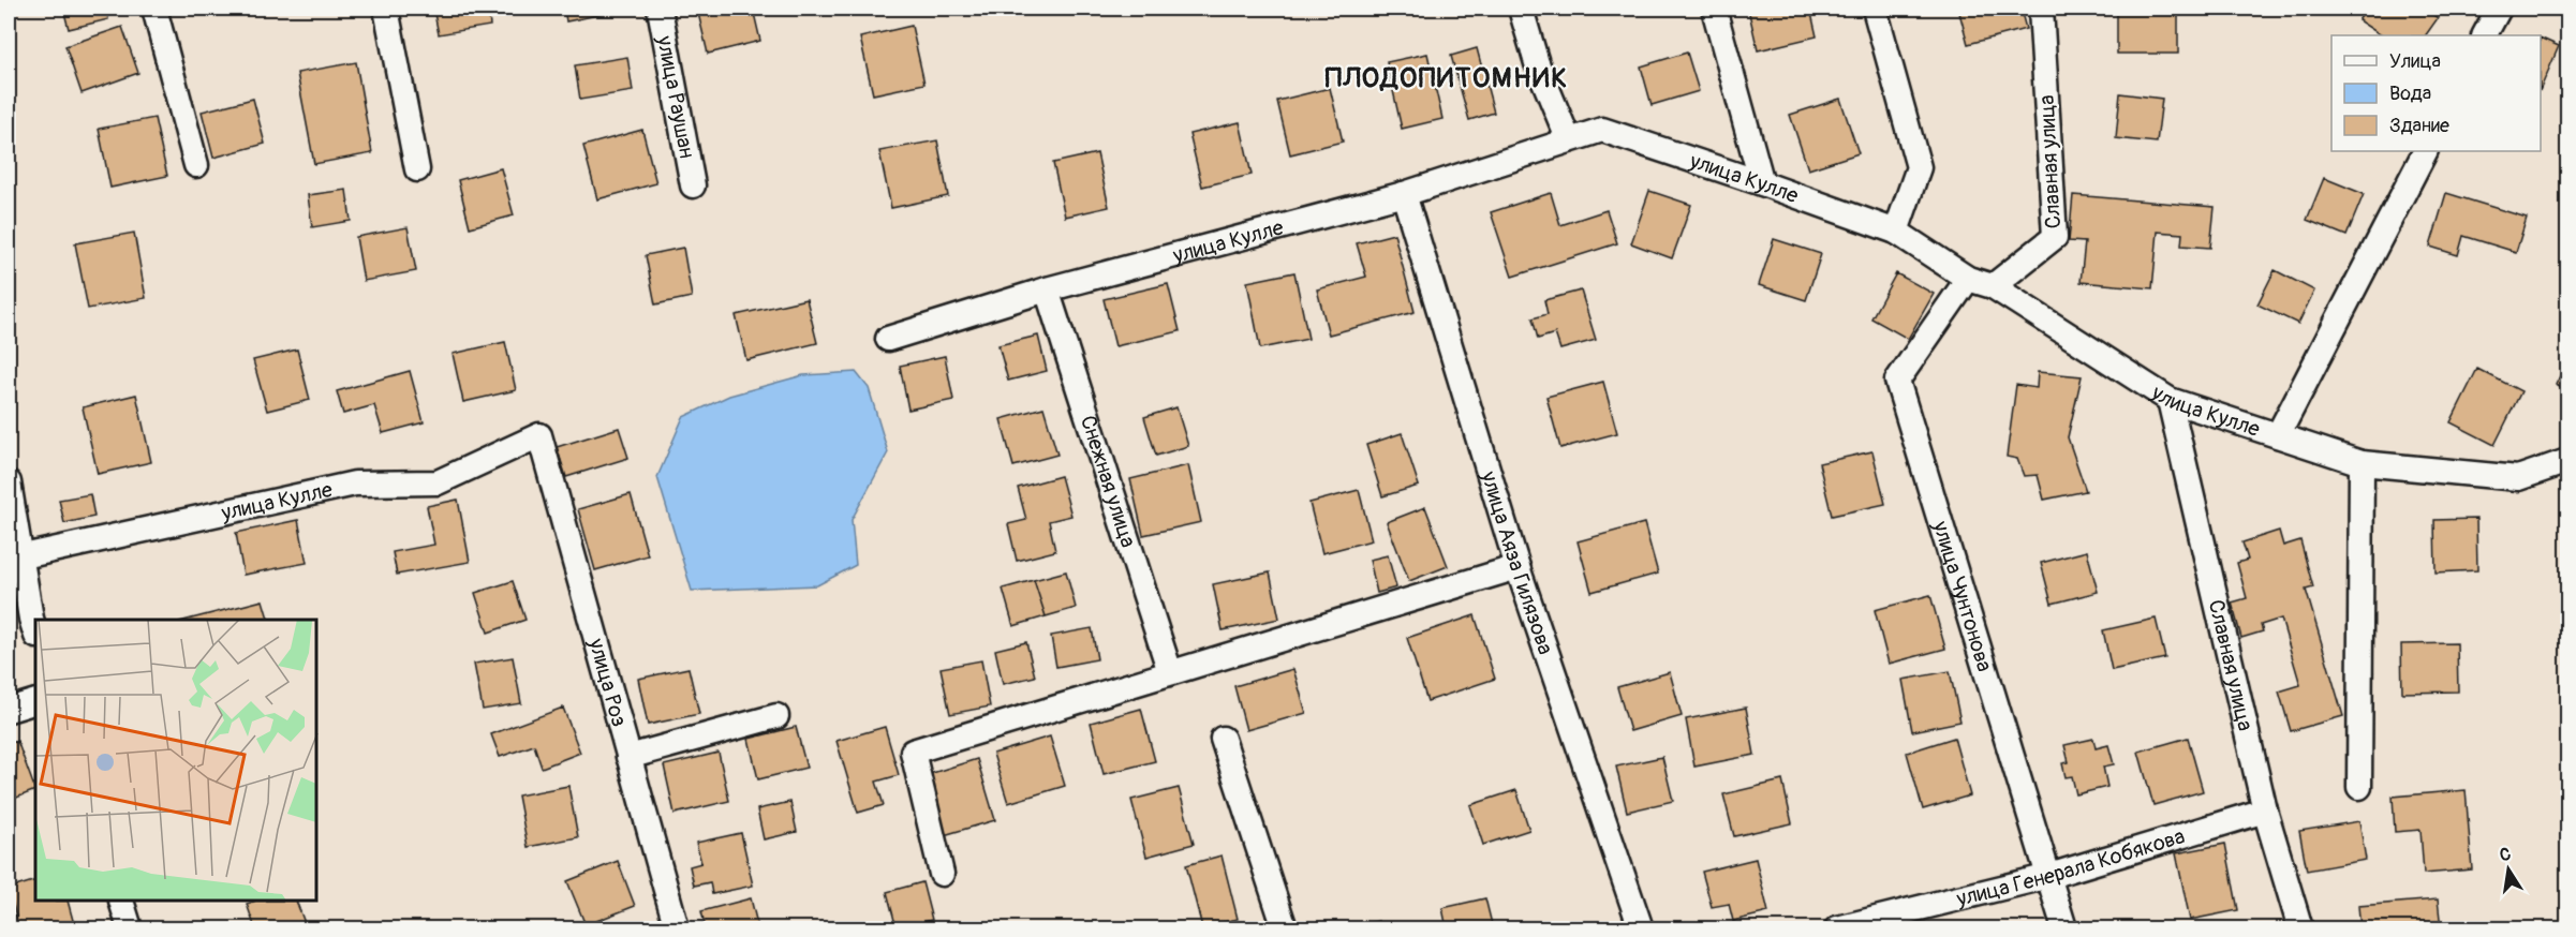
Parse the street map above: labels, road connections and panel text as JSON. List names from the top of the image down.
{
  "streets": {
    "street": [
      "улица Раушан",
      "Славная улица",
      "улица Кулле",
      "Снежная улица",
      "улица Аяза Гилязова",
      "улица Чунтонова",
      "улица Роз",
      "улица Генерала Кобякова"
    ]
  },
  "crossings": [
    ["Славная улица", "улица Кулле"],
    ["Славная улица", "улица Генерала Кобякова"],
    ["улица Кулле", "Снежная улица"],
    ["улица Кулле", "улица Аяза Гилязова"],
    ["улица Кулле", "улица Чунтонова"],
    ["улица Кулле", "улица Роз"],
    ["улица Чунтонова", "улица Генерала Кобякова"]
  ],
  "districts": ["ПЛОДОПИТОМНИК"],
  "legend": ["Улица", "Вода", "Здание"],
  "north": "top"
}
